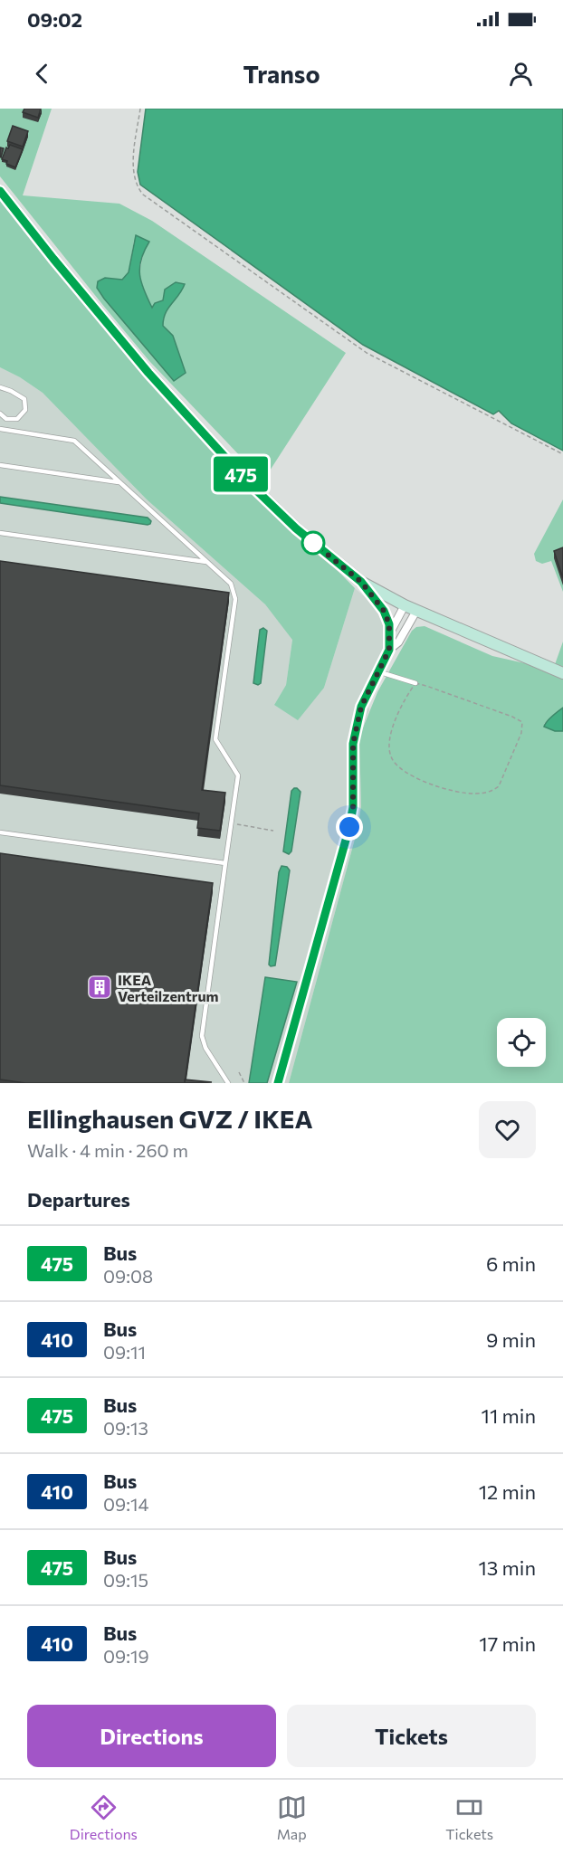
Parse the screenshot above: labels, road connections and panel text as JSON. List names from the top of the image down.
{
  "places": {
    "building": ["IKEA Verteilzentrum"]
  },
  "lines": ["bus line 475"],
  "page": {
    "status": "09:02",
    "header": "Transo",
    "on_map": "475",
    "heading": [
      ["Ellinghausen GVZ / IKEA", "Walk · 4 min · 260 m"],
      "Departures"
    ],
    "list": [
      {
        "mark": "475",
        "name": "Bus",
        "note": "09:08",
        "value": "6 min"
      },
      {
        "mark": "410",
        "name": "Bus",
        "note": "09:11",
        "value": "9 min"
      },
      {
        "mark": "475",
        "name": "Bus",
        "note": "09:13",
        "value": "11 min"
      },
      {
        "mark": "410",
        "name": "Bus",
        "note": "09:14",
        "value": "12 min"
      },
      {
        "mark": "475",
        "name": "Bus",
        "note": "09:15",
        "value": "13 min"
      },
      {
        "mark": "410",
        "name": "Bus",
        "note": "09:19",
        "value": "17 min"
      }
    ],
    "buttons": ["Directions", "Tickets"],
    "tabs": ["Directions", "Map", "Tickets"]
  }
}
